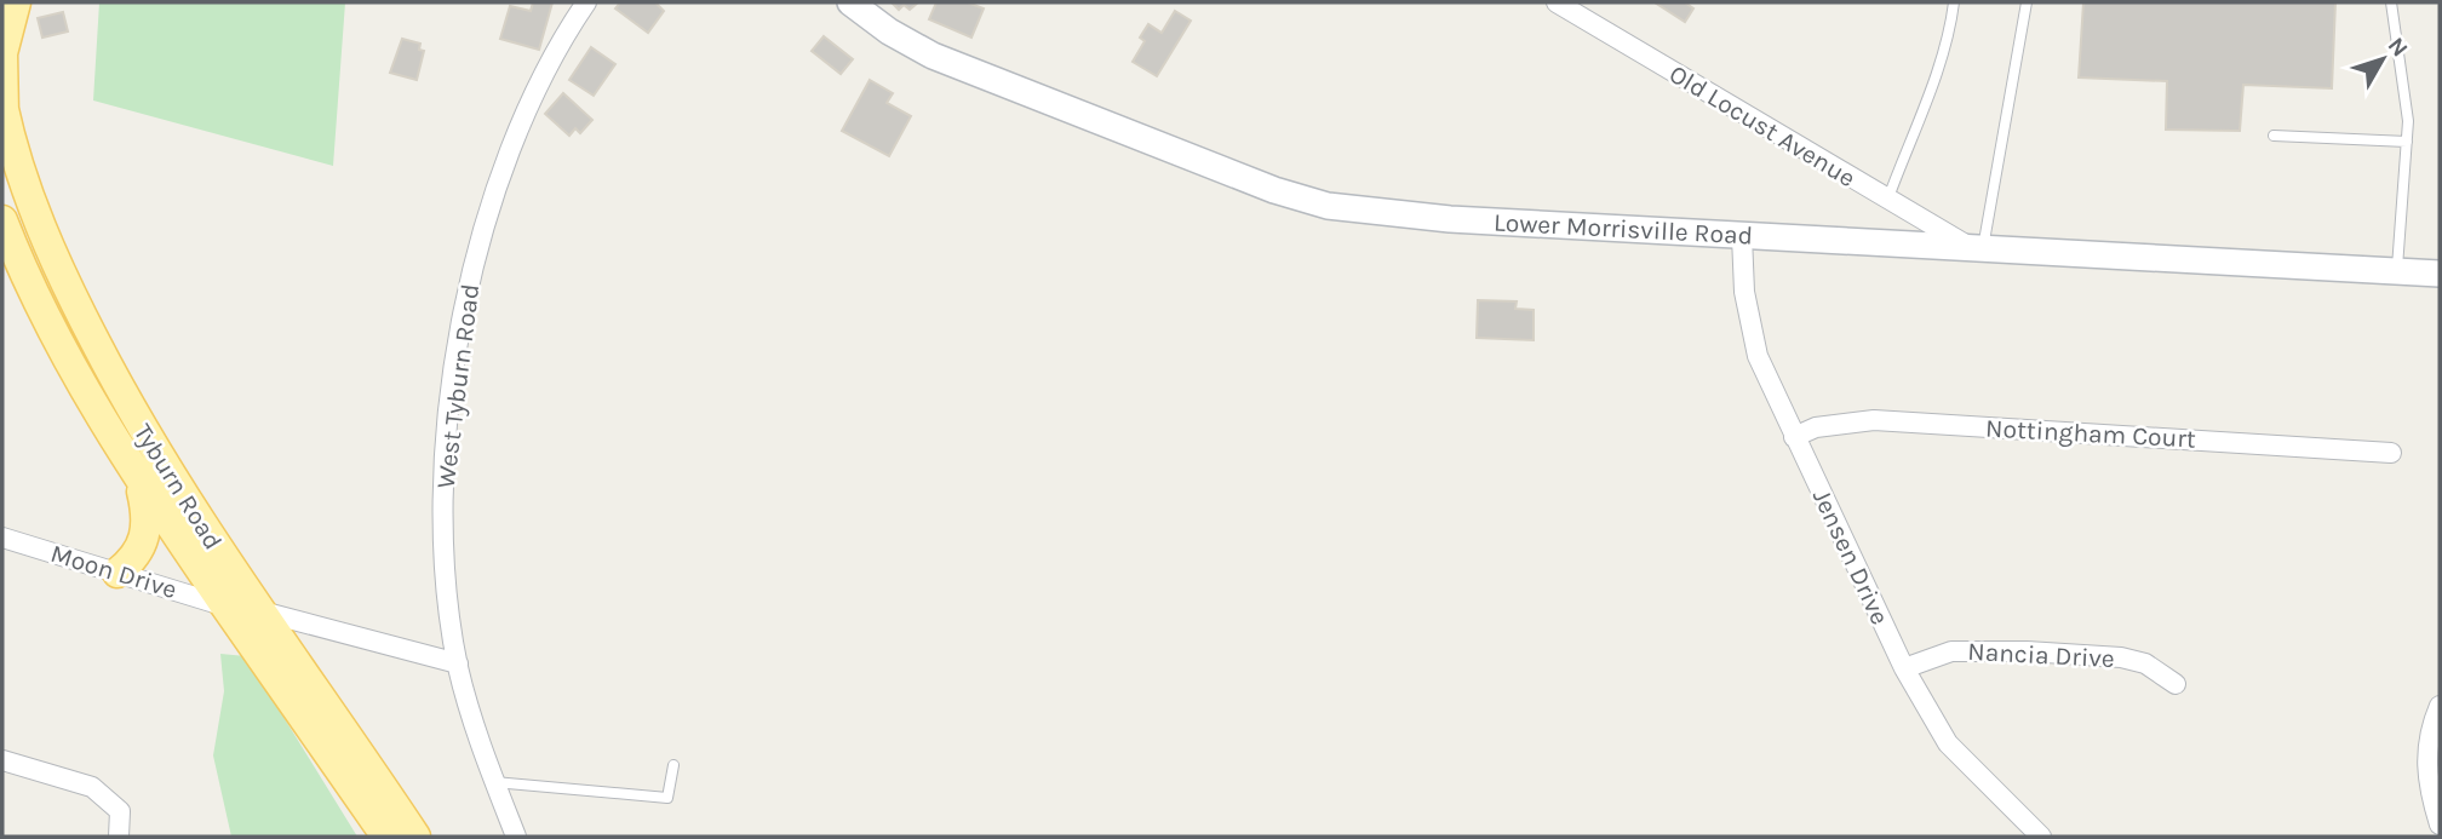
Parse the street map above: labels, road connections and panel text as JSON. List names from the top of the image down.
{
  "streets": {
    "main road": ["Tyburn Road"],
    "street": [
      "Old Locust Avenue",
      "Lower Morrisville Road",
      "West Tyburn Road",
      "Nottingham Court",
      "Jensen Drive",
      "Moon Drive",
      "Nancia Drive"
    ]
  },
  "crossings": [
    ["Old Locust Avenue", "Lower Morrisville Road"],
    ["Lower Morrisville Road", "Jensen Drive"],
    ["Nottingham Court", "Jensen Drive"],
    ["Tyburn Road", "Moon Drive"],
    ["Jensen Drive", "Nancia Drive"]
  ],
  "north": "top right"
}
